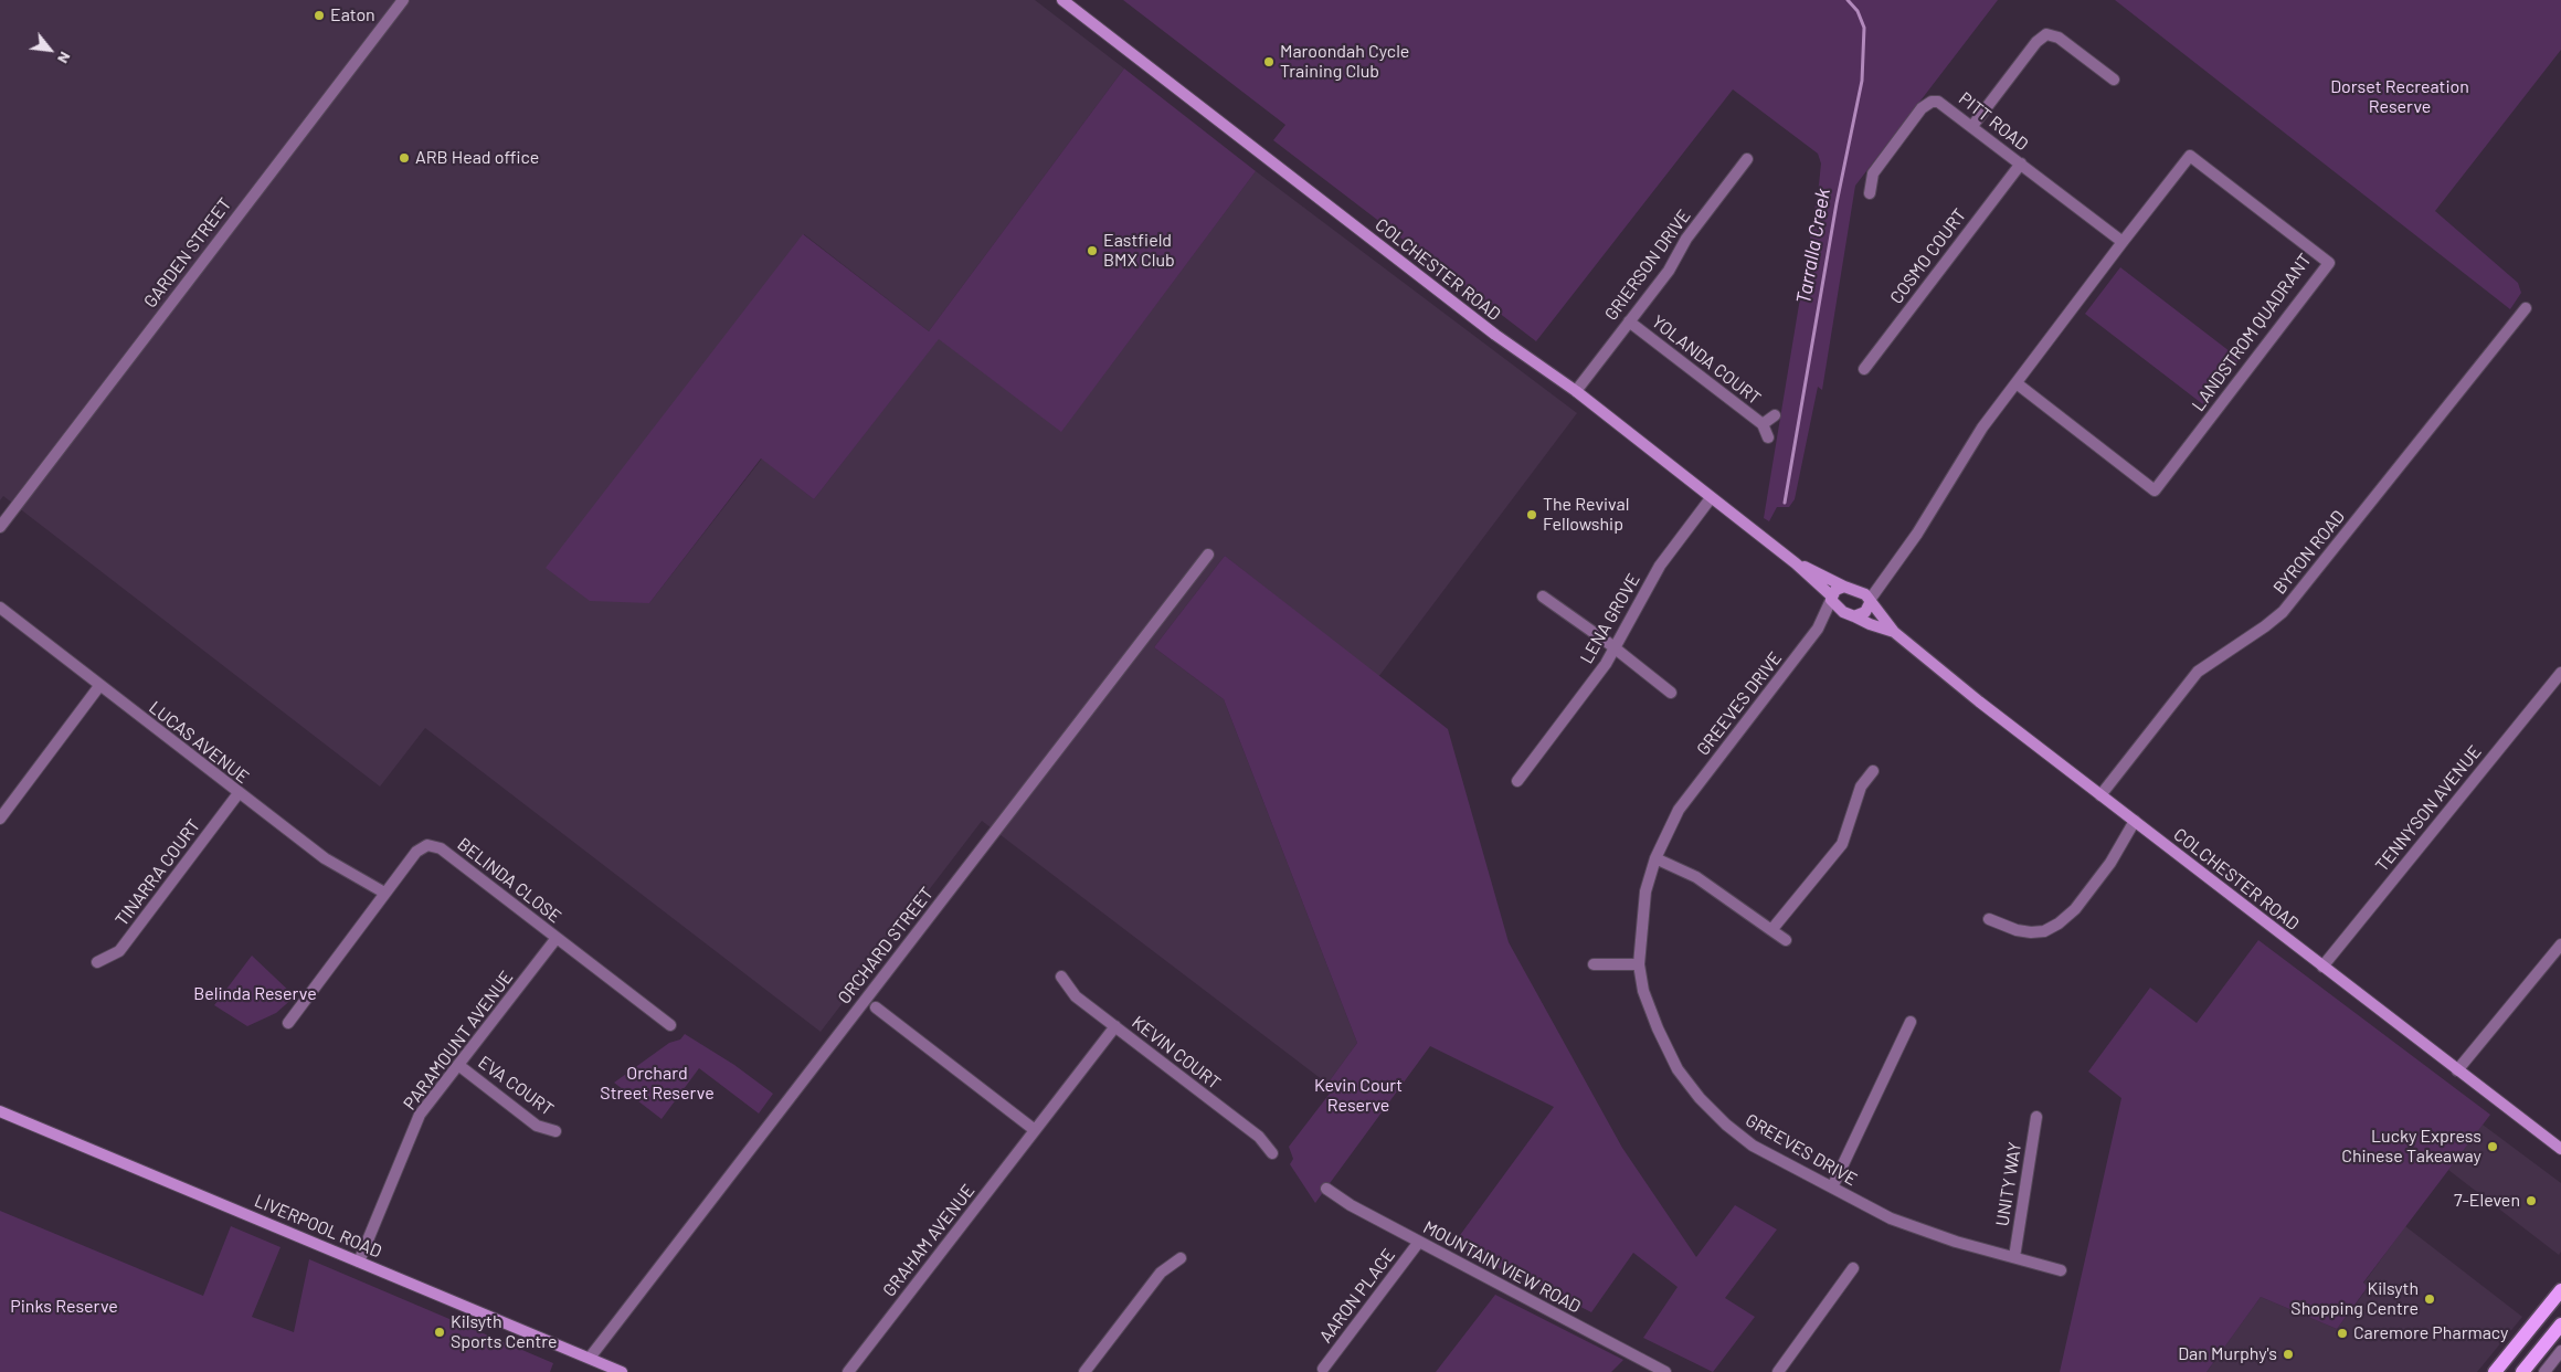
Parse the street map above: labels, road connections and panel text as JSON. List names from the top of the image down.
{
  "streets": {
    "main road": ["COLCHESTER ROAD", "LIVERPOOL ROAD"],
    "street": [
      "PITT ROAD",
      "GARDEN STREET",
      "COSMO COURT",
      "GRIERSON DRIVE",
      "LANDSTROM QUADRANT",
      "YOLANDA COURT",
      "BYRON ROAD",
      "LENA GROVE",
      "GREEVES DRIVE",
      "LUCAS AVENUE",
      "TENNYSON AVENUE",
      "TINARRA COURT",
      "BELINDA CLOSE",
      "ORCHARD STREET",
      "PARAMOUNT AVENUE",
      "KEVIN COURT",
      "EVA COURT",
      "UNITY WAY",
      "GRAHAM AVENUE",
      "MOUNTAIN VIEW ROAD",
      "AARON PLACE"
    ]
  },
  "crossings": [
    ["PITT ROAD", "COSMO COURT"],
    ["PITT ROAD", "LANDSTROM QUADRANT"],
    ["GRIERSON DRIVE", "COLCHESTER ROAD"],
    ["GRIERSON DRIVE", "YOLANDA COURT"],
    ["COLCHESTER ROAD", "LANDSTROM QUADRANT"],
    ["COLCHESTER ROAD", "BYRON ROAD"],
    ["COLCHESTER ROAD", "LENA GROVE"],
    ["COLCHESTER ROAD", "GREEVES DRIVE"],
    ["COLCHESTER ROAD", "TENNYSON AVENUE"],
    ["GREEVES DRIVE", "UNITY WAY"],
    ["LUCAS AVENUE", "TINARRA COURT"],
    ["LUCAS AVENUE", "BELINDA CLOSE"],
    ["BELINDA CLOSE", "PARAMOUNT AVENUE"],
    ["ORCHARD STREET", "LIVERPOOL ROAD"],
    ["PARAMOUNT AVENUE", "EVA COURT"],
    ["PARAMOUNT AVENUE", "LIVERPOOL ROAD"],
    ["KEVIN COURT", "GRAHAM AVENUE"],
    ["MOUNTAIN VIEW ROAD", "AARON PLACE"]
  ],
  "water": ["Tarralla Creek"],
  "parks": [
    "Dorset Recreation Reserve",
    "Belinda Reserve",
    "Orchard Street Reserve",
    "Kevin Court Reserve",
    "Pinks Reserve"
  ],
  "places": [
    "Eaton",
    "Maroondah Cycle Training Club",
    "ARB Head office",
    "Eastfield BMX Club",
    "The Revival Fellowship",
    "Lucky Express Chinese Takeaway",
    "7-Eleven",
    "Kilsyth Shopping Centre",
    "Kilsyth Sports Centre",
    "Caremore Pharmacy",
    "Dan Murphy's"
  ],
  "north": "bottom right"
}
